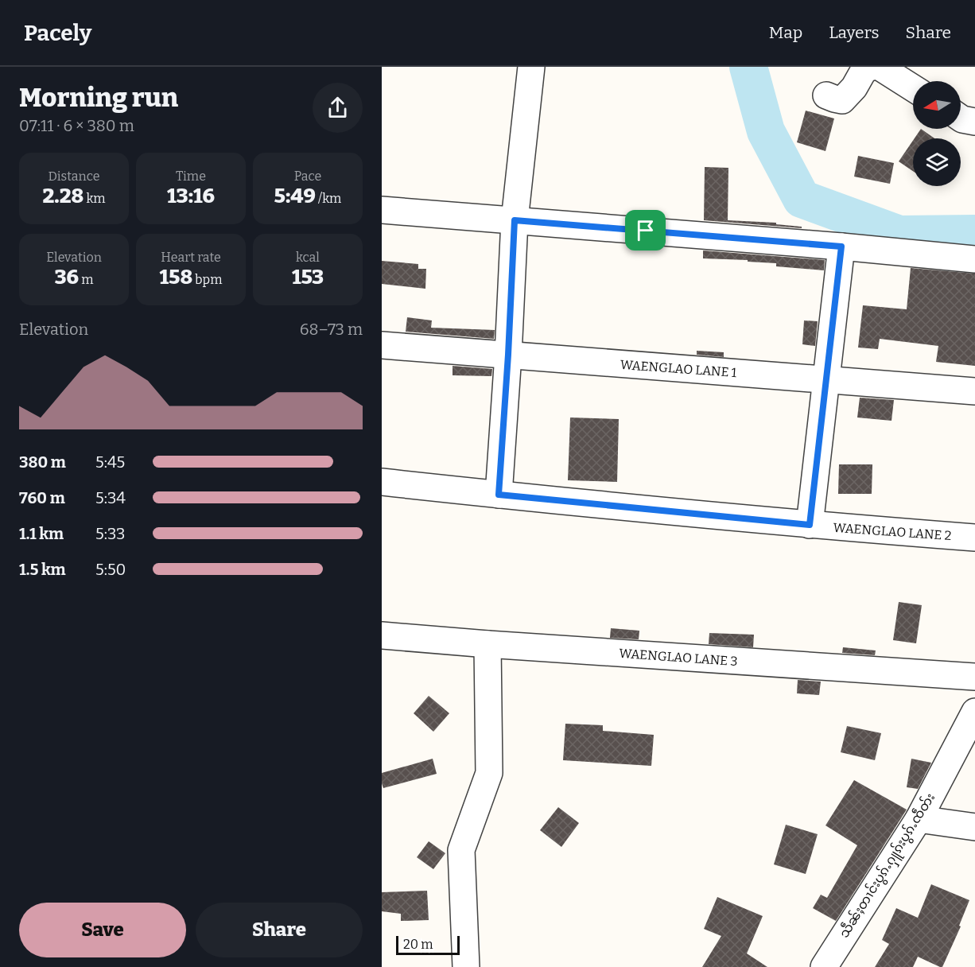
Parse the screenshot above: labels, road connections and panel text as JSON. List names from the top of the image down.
{
  "streets": {
    "street": [
      "WAENGLAO LANE 1",
      "WAENGLAO LANE 2",
      "WAENGLAO LANE 3",
      "သဵၼ်ႈတၢင်းပွၵ်ႉႁူၵ်းပွၵ်ႉၸဵတ်း"
    ]
  },
  "scale_bar": "20 m",
  "north": "left",
  "page": {
    "header": "Pacely",
    "nav": ["Map", "Layers", "Share"],
    "heading": ["Morning run", "07:11 · 6 × 380 m"],
    "stats": [
      ["Distance", "2.28 km"],
      ["Time", "13:16"],
      ["Pace", "5:49 /km"],
      ["Elevation", "36 m"],
      ["Heart rate", "158 bpm"],
      ["kcal", "153"]
    ],
    "chart": ["Elevation", "68–73 m"],
    "list": [
      {
        "name": "380 m",
        "note": "5:45"
      },
      {
        "name": "760 m",
        "note": "5:34"
      },
      {
        "name": "1.1 km",
        "note": "5:33"
      },
      {
        "name": "1.5 km",
        "note": "5:50"
      }
    ],
    "buttons": ["Save", "Share"],
    "scale": "20 m"
  }
}
